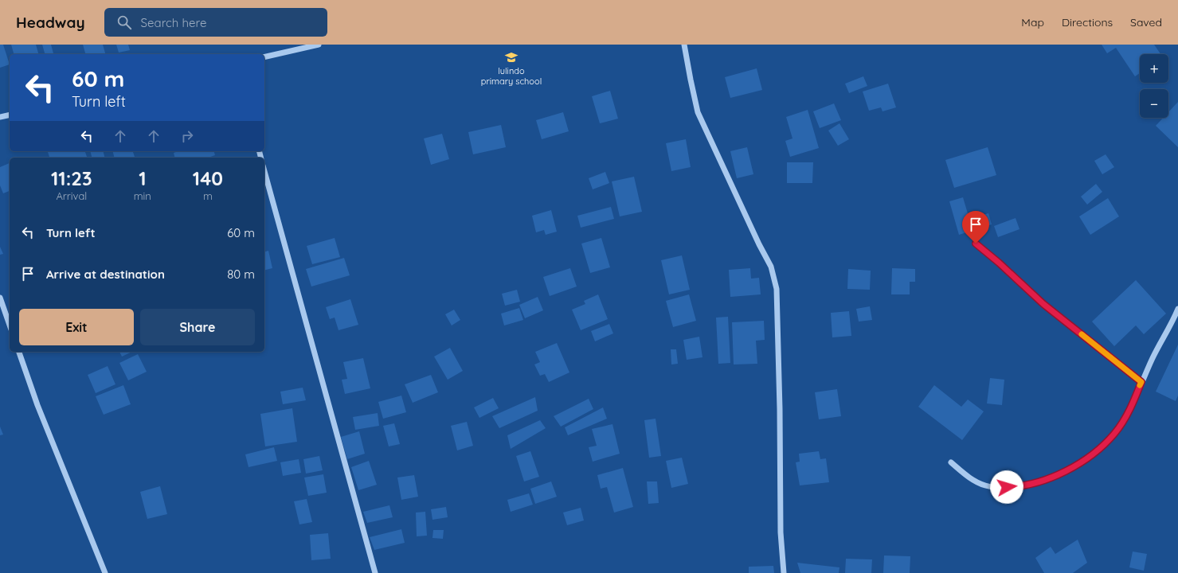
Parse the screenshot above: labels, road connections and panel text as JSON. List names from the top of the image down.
{
  "places": {
    "school or university": ["lulindo primary school"]
  },
  "page": {
    "header": "Headway",
    "search": "Search here",
    "nav": ["Map", "Directions", "Saved"],
    "map_buttons": ["+", "−"],
    "turn": ["60 m", "Turn left"],
    "eta": [
      "11:23",
      "Arrival",
      "1",
      "min",
      "140",
      "m"
    ],
    "list": [
      {
        "name": "Turn left",
        "value": "60 m"
      },
      {
        "name": "Arrive at destination",
        "value": "80 m"
      }
    ],
    "buttons": ["Exit", "Share"]
  }
}
